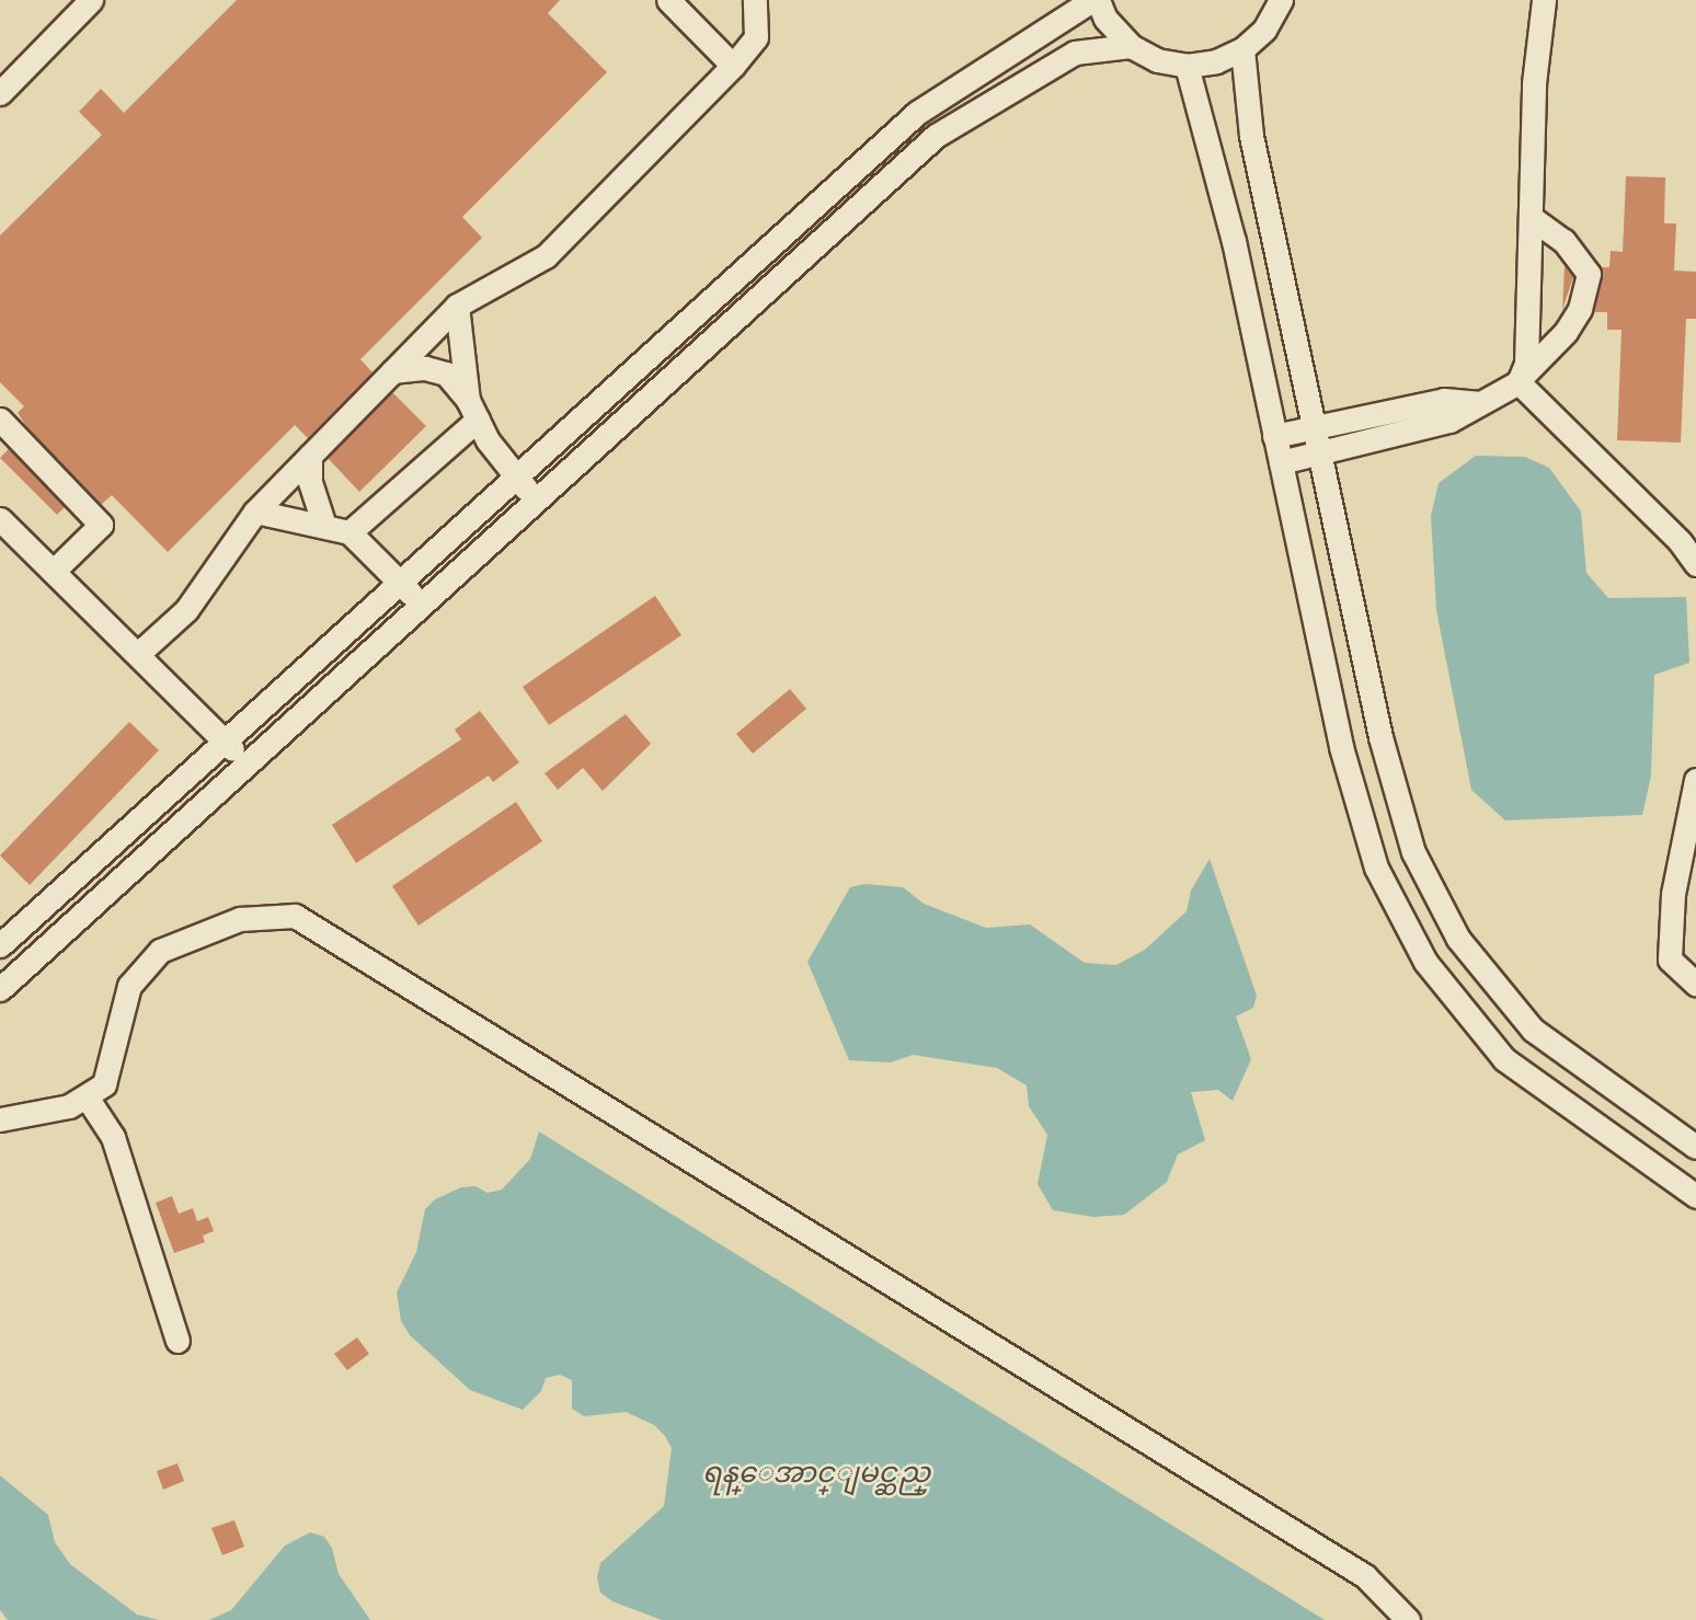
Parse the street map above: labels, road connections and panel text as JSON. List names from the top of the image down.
{
  "water": ["ရန္ေအာင္ျမင္ဆည္"]
}
